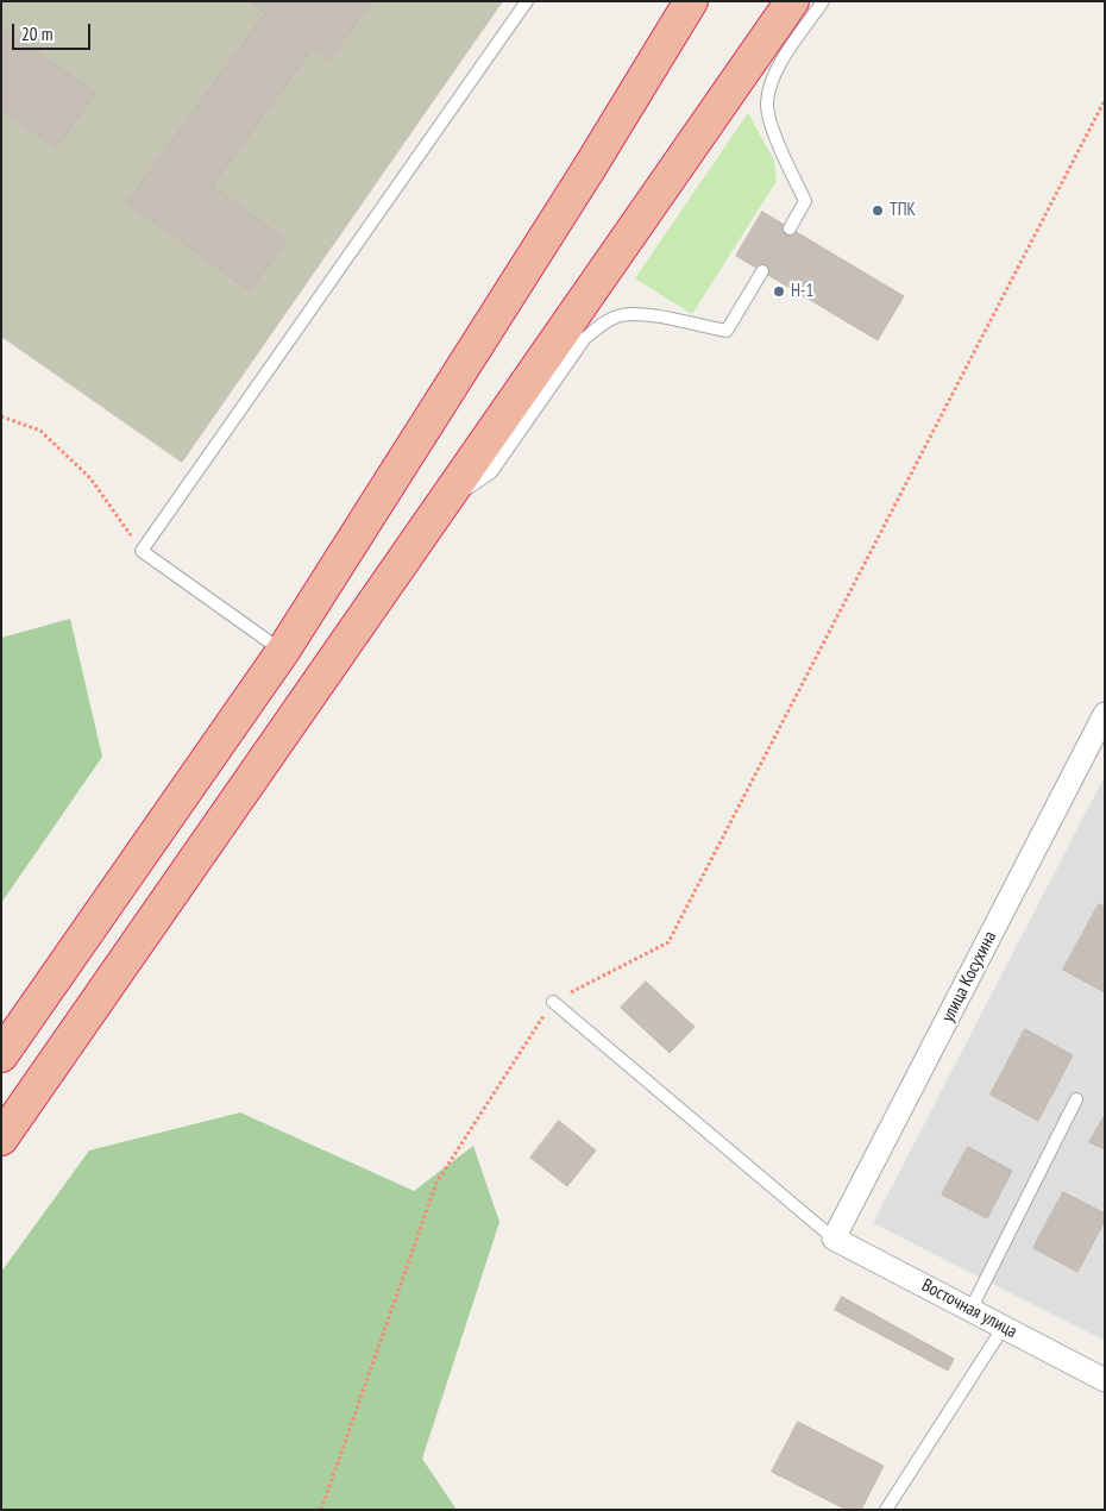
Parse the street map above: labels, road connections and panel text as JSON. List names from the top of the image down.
{
  "streets": {
    "street": ["улица Косухина", "Восточная улица"]
  },
  "crossings": [
    ["улица Косухина", "Восточная улица"]
  ],
  "places": ["ТПК", "Н-1"],
  "scale_bar": "20 m"
}
